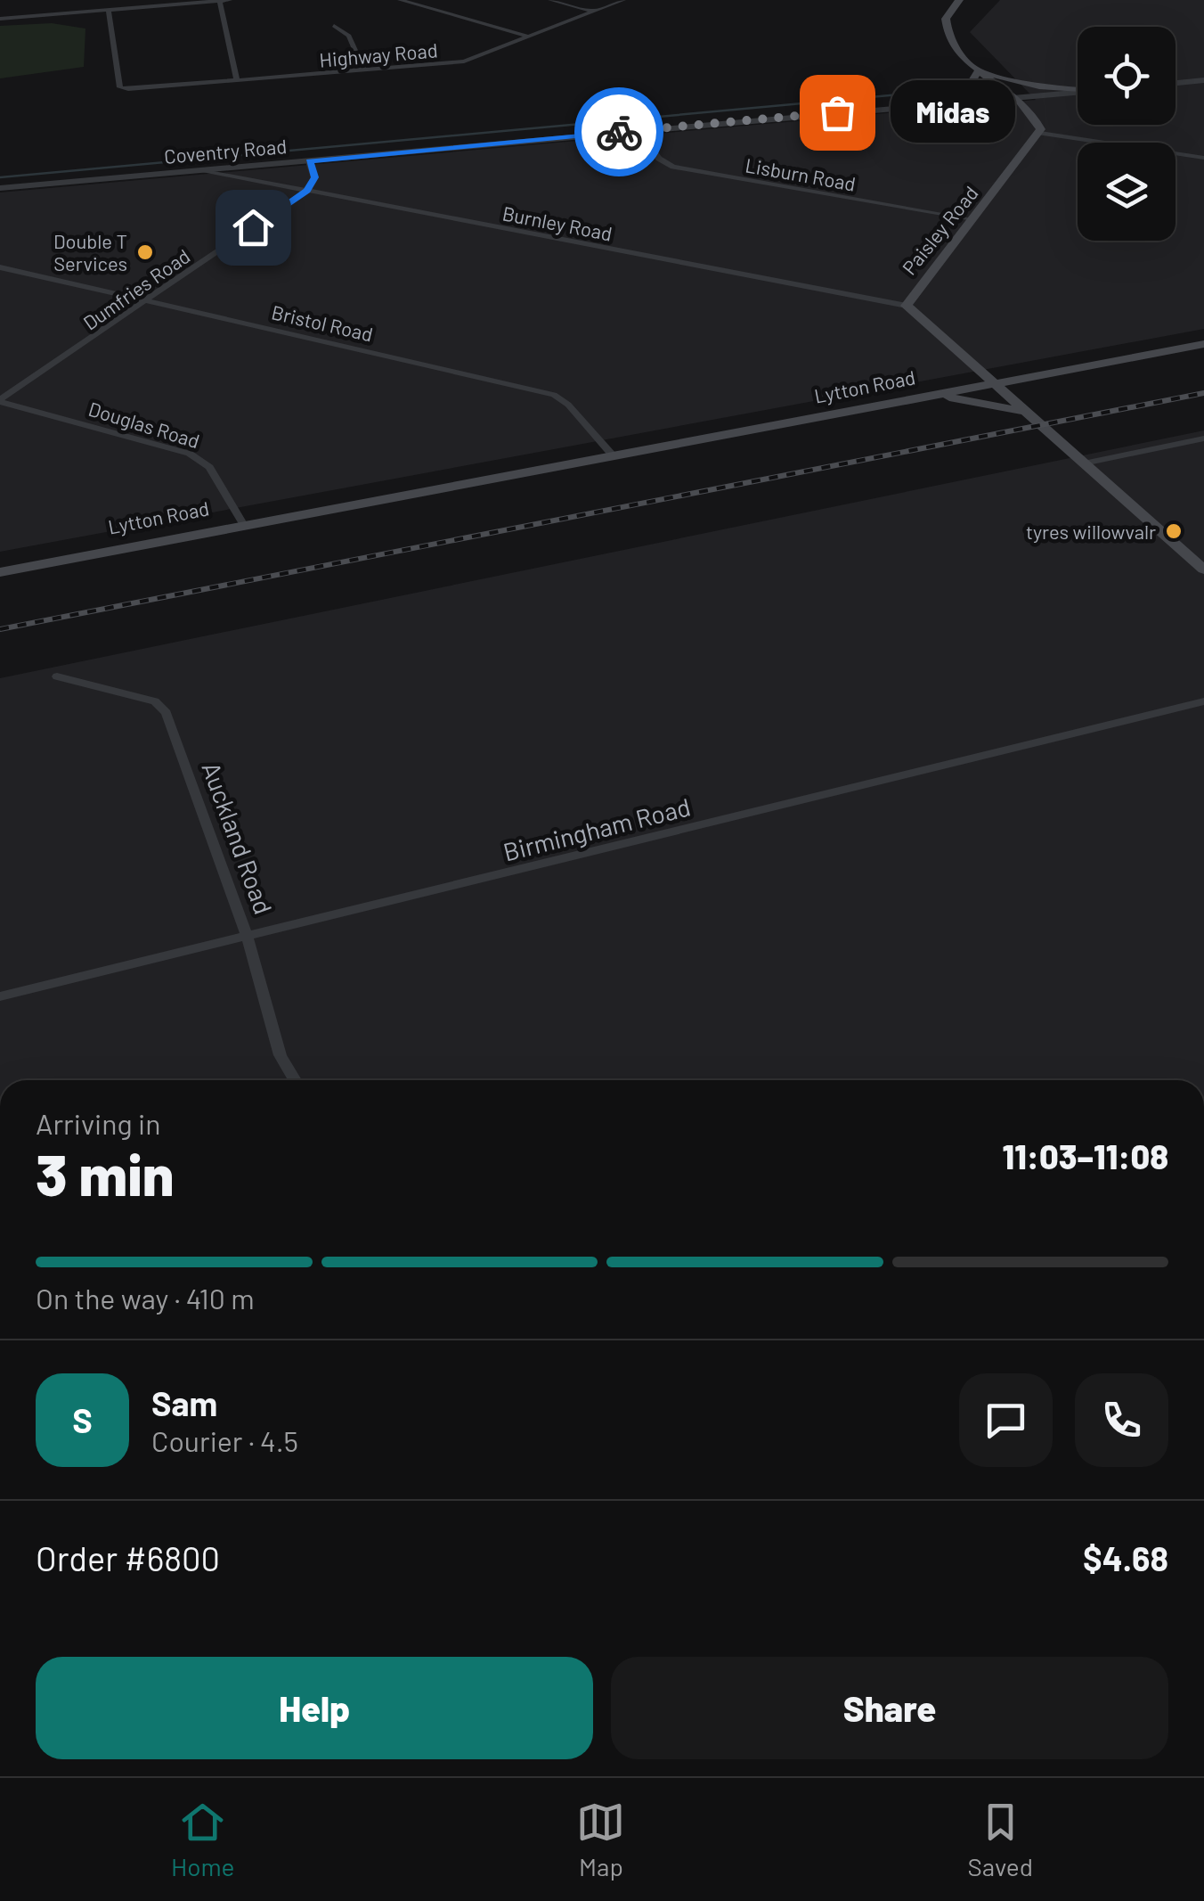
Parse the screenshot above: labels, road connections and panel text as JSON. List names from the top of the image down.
{
  "streets": {
    "main road": ["Paisley Road", "Lytton Road"],
    "street": [
      "Highway Road",
      "Coventry Road",
      "Lisburn Road",
      "Burnley Road",
      "Dumfries Road",
      "Bristol Road",
      "Douglas Road",
      "Birmingham Road",
      "Auckland Road"
    ]
  },
  "crossings": [
    ["Coventry Road", "Lisburn Road"],
    ["Coventry Road", "Burnley Road"],
    ["Lisburn Road", "Paisley Road"],
    ["Burnley Road", "Paisley Road"],
    ["Burnley Road", "Dumfries Road"],
    ["Paisley Road", "Lytton Road"],
    ["Dumfries Road", "Bristol Road"],
    ["Dumfries Road", "Douglas Road"],
    ["Bristol Road", "Lytton Road"],
    ["Lytton Road", "Douglas Road"],
    ["Birmingham Road", "Auckland Road"]
  ],
  "places": ["Midas", "Double T Services", "tyres willowvalr"],
  "page": {
    "bubble": "Midas",
    "heading": ["3 min", "Arriving in", "11:03–11:08"],
    "panel": [
      "Sam",
      "Courier · 4.5",
      "Order #6800",
      "$4.68"
    ],
    "bar": "On the way · 410 m",
    "round": "S",
    "buttons": ["Help", "Share"],
    "tabs": ["Home", "Map", "Saved"]
  }
}
